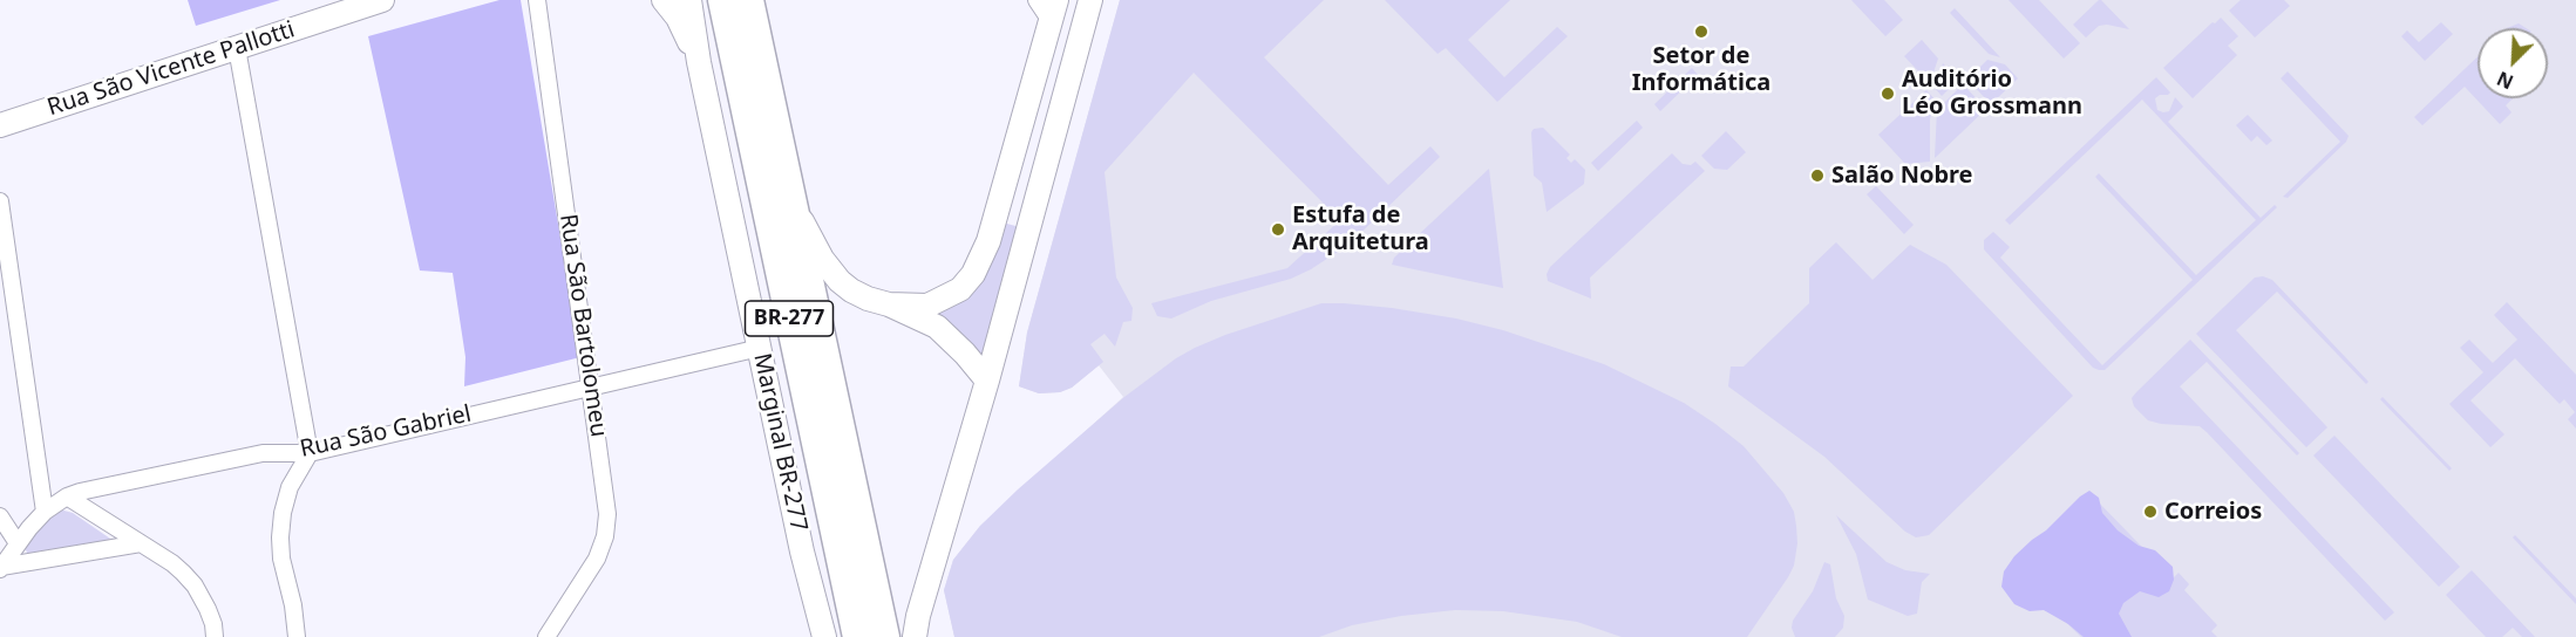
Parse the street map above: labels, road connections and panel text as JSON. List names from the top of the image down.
{
  "streets": {
    "highway": ["BR-277"],
    "main road": ["Rua São Vicente Pallotti", "Marginal BR-277"],
    "street": ["Rua São Bartolomeu", "Rua São Gabriel"]
  },
  "crossings": [
    ["Rua São Bartolomeu", "Rua São Gabriel"],
    ["Rua São Gabriel", "Marginal BR-277"]
  ],
  "places": [
    "Setor de Informática",
    "Auditório Léo Grossmann",
    "Salão Nobre",
    "Estufa de Arquitetura",
    "Correios"
  ],
  "north": "bottom left"
}
